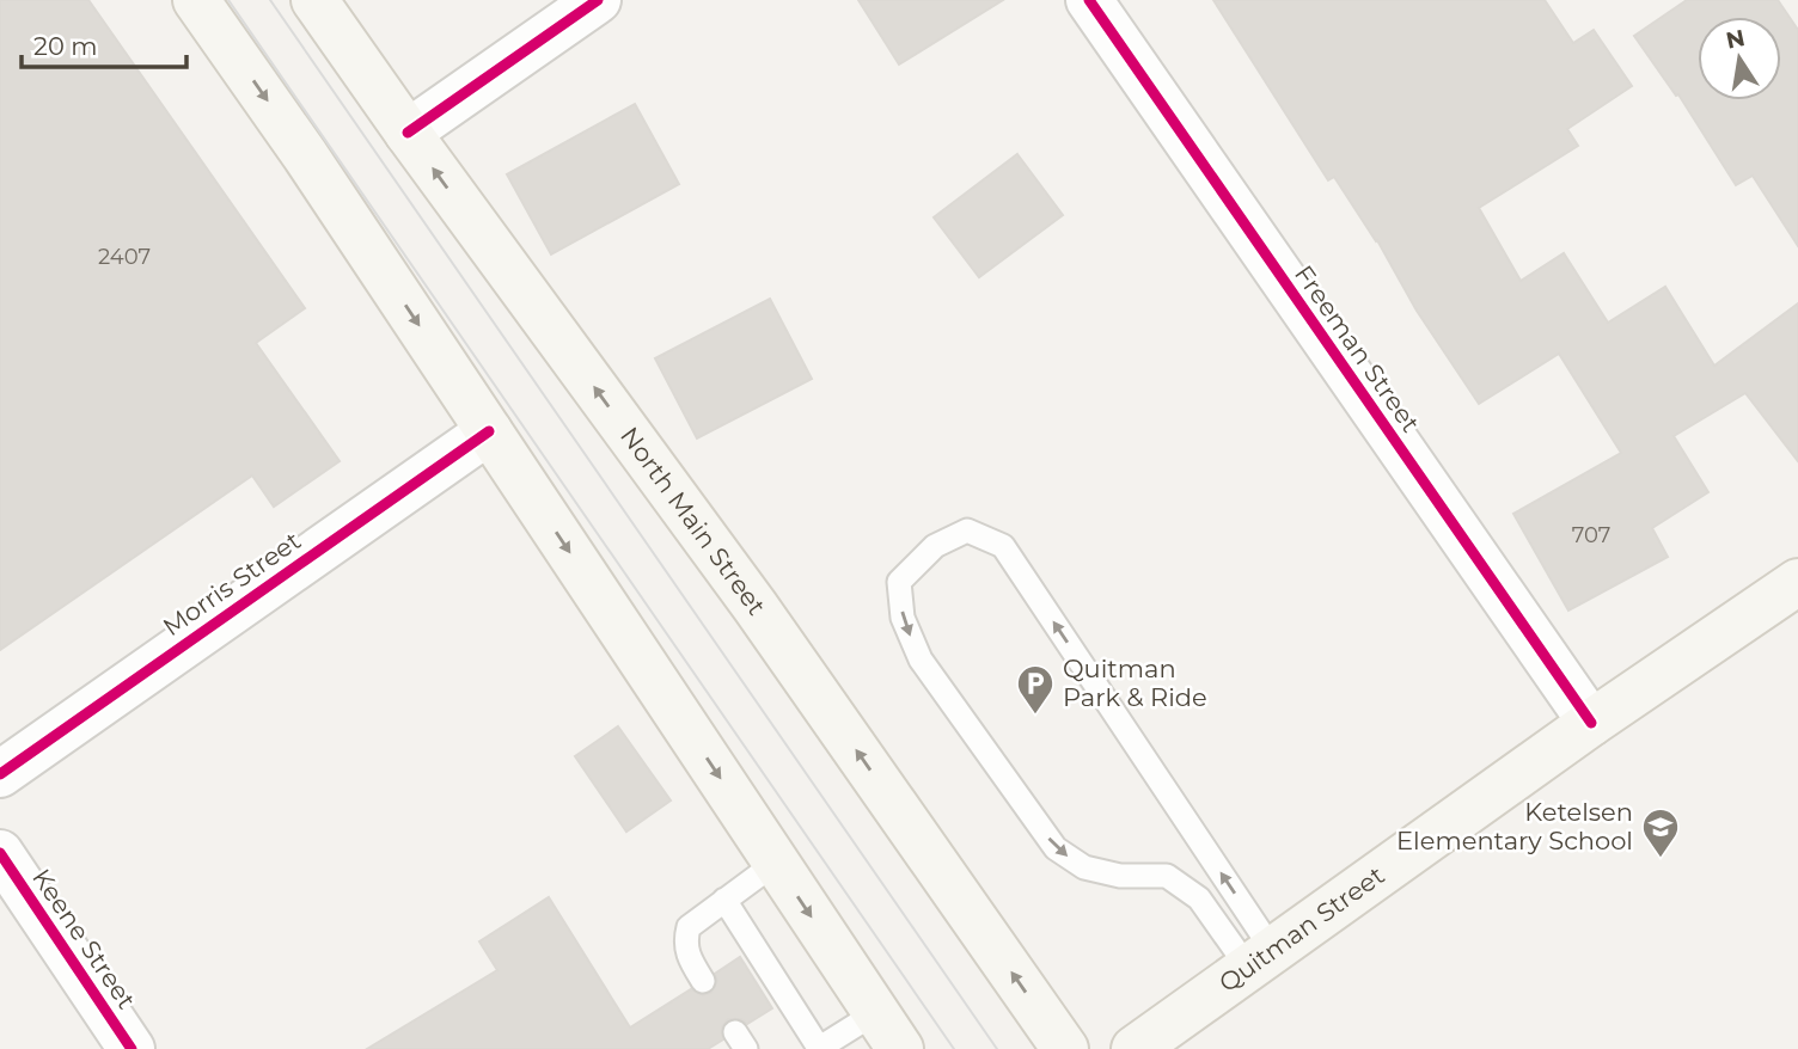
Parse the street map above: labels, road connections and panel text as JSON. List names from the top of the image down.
{
  "streets": {
    "main road": ["North Main Street", "Quitman Street"],
    "street": ["Freeman Street", "Morris Street", "Keene Street"]
  },
  "crossings": [
    ["Freeman Street", "Quitman Street"]
  ],
  "places": {
    "parking": ["Quitman Park & Ride"],
    "school or university": ["Ketelsen Elementary School"]
  },
  "house_numbers": ["2407", "707"],
  "scale_bar": "20 m",
  "north": "top"
}
